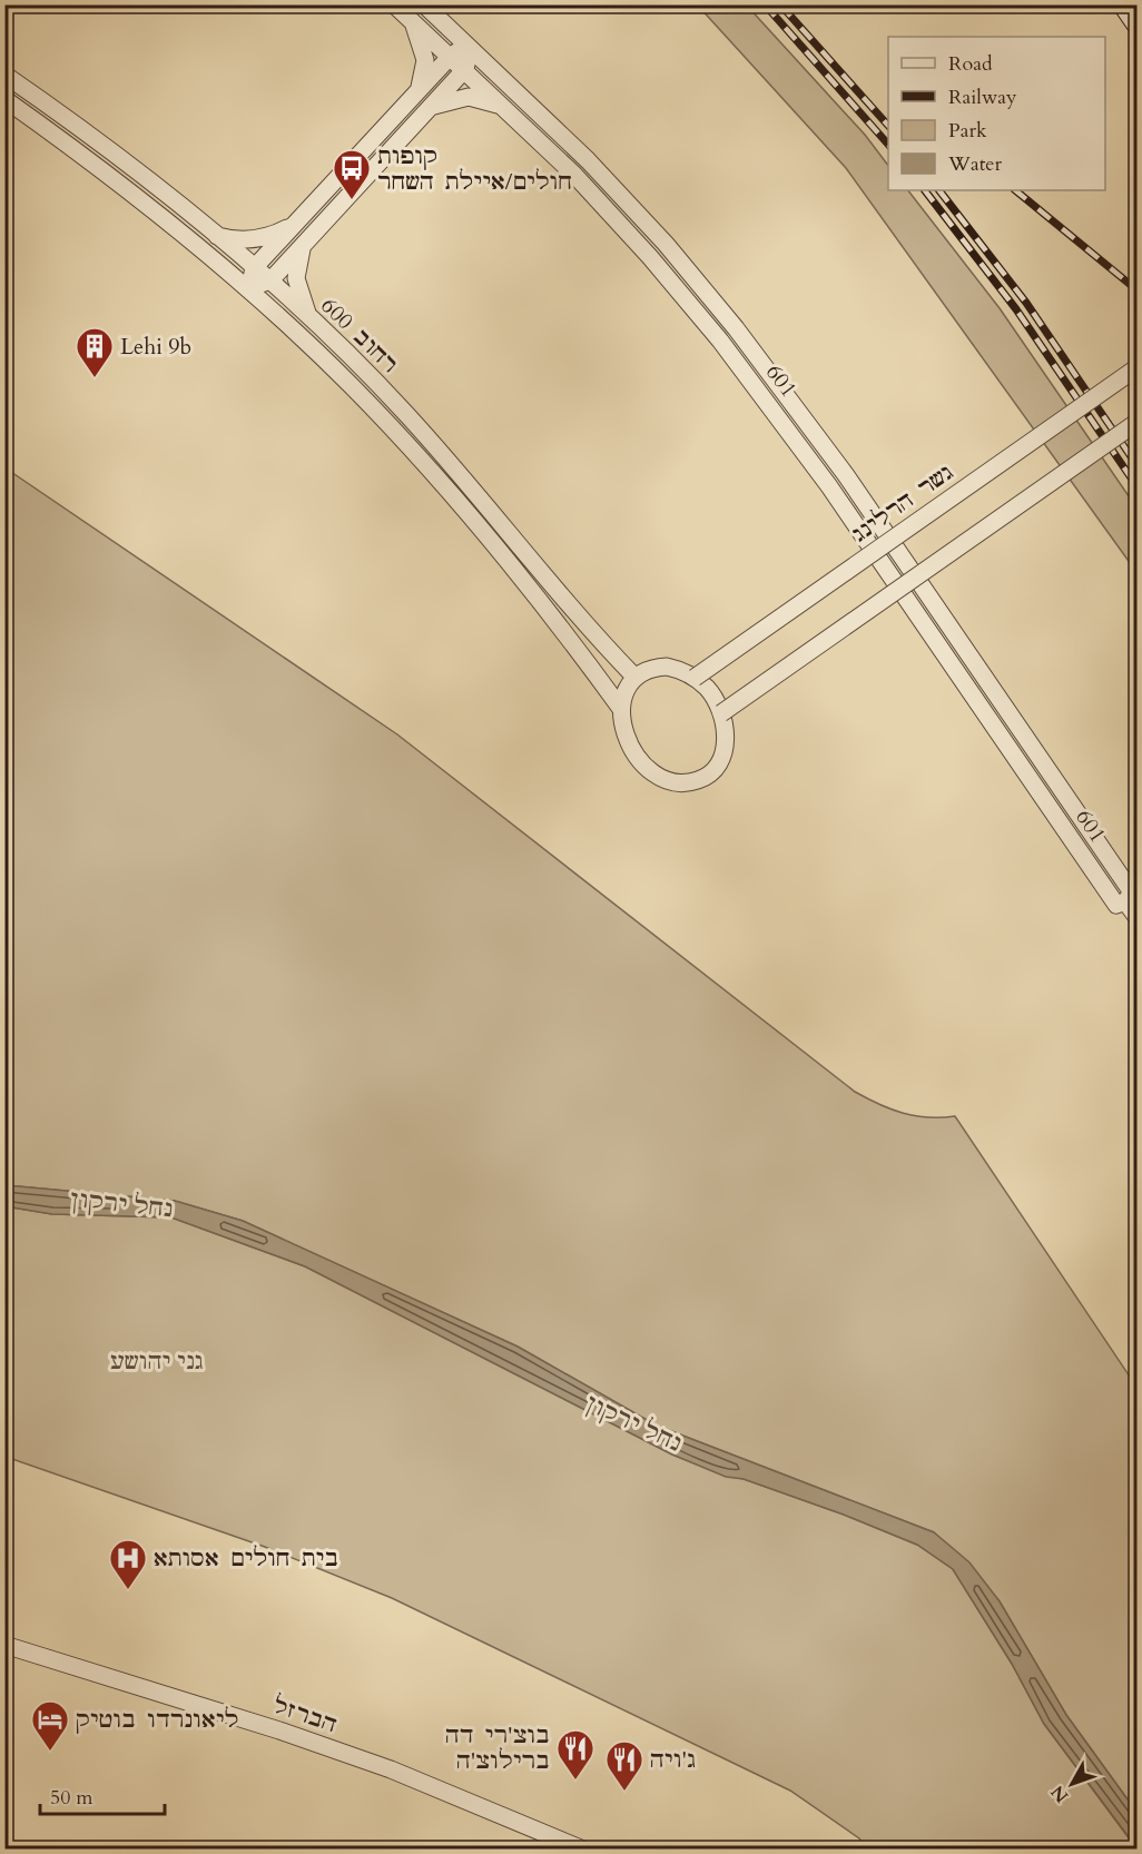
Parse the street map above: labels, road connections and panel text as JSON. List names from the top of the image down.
{
  "streets": {
    "street": [
      "רחוב 600",
      "601",
      "גשר הרלינג",
      "הברזל"
    ]
  },
  "crossings": [
    ["רחוב 600", "גשר הרלינג"]
  ],
  "water": ["נחל ירקון"],
  "parks": ["גני יהושע"],
  "places": {
    "bus stop": ["קופות חולים/איילת השחר"],
    "building": ["Lehi 9b"],
    "hospital": ["בית חולים אסותא"],
    "hotel": ["ליאונרדו בוטיק"],
    "restaurant": ["בוצ'רי דה ברילוצ'ה", "ג'ויה"]
  },
  "legend": [
    "Road",
    "Railway",
    "Park",
    "Water"
  ],
  "scale_bar": "50 m",
  "north": "bottom left"
}
